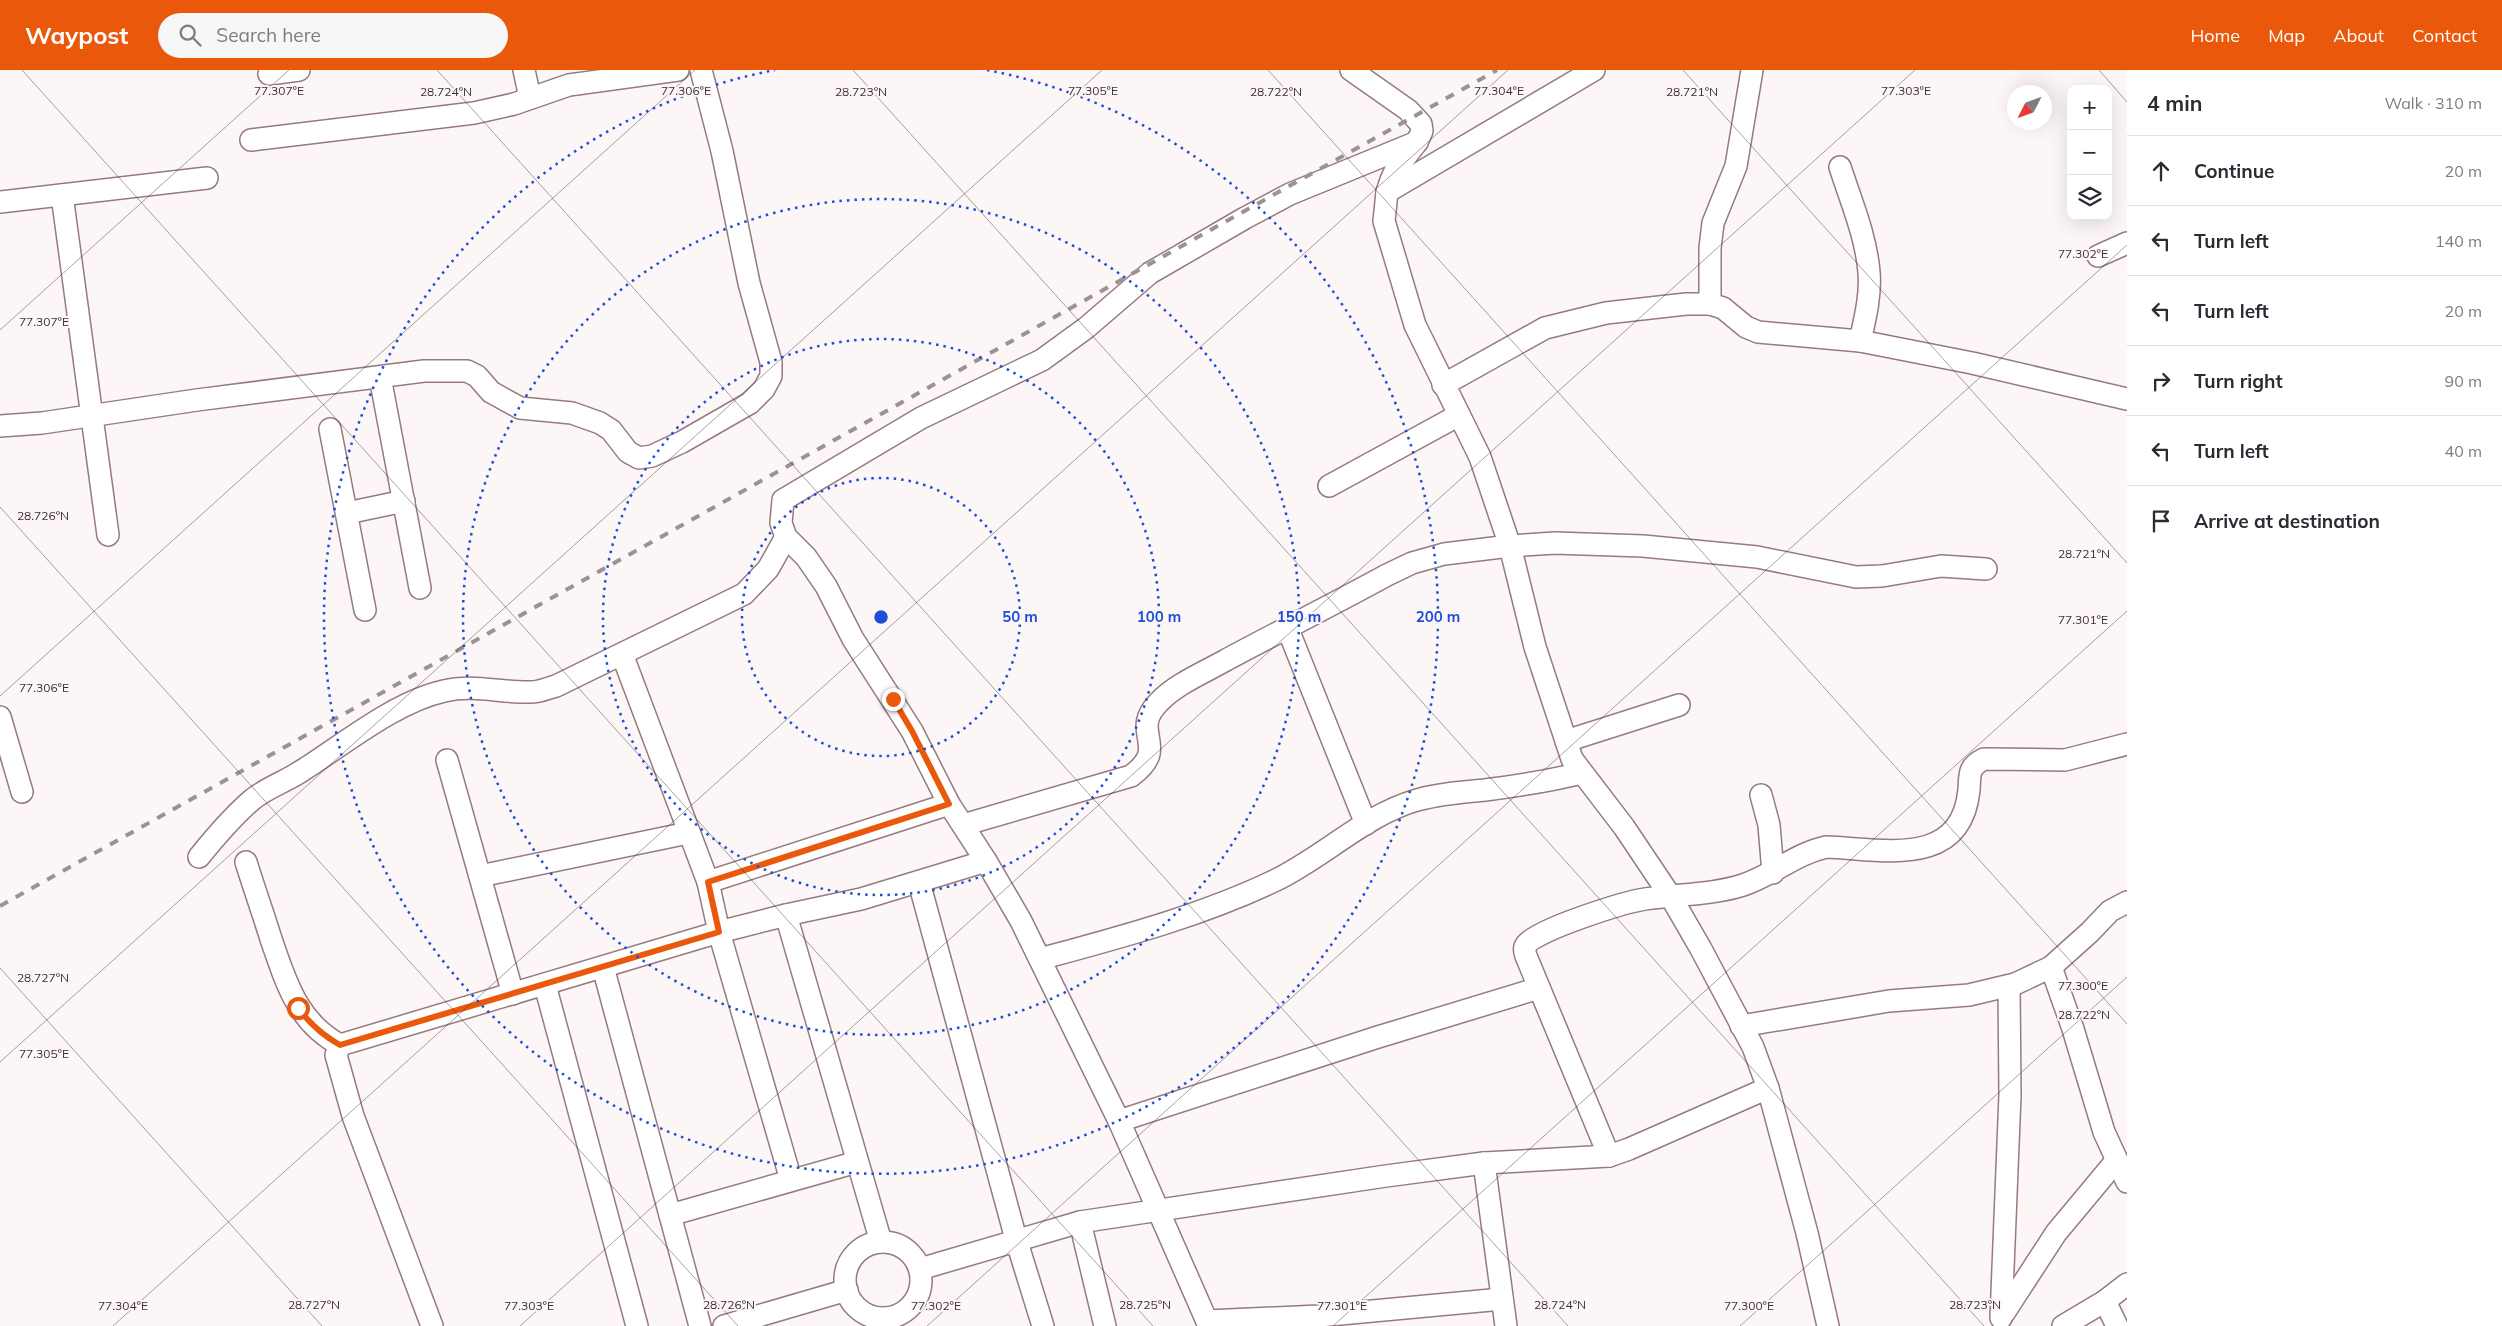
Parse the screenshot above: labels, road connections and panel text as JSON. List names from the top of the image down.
{
  "north": "bottom left",
  "page": {
    "header": "Waypost",
    "search": "Search here",
    "nav": [
      "Home",
      "Map",
      "About",
      "Contact"
    ],
    "heading": ["4 min", "Walk · 310 m"],
    "map_buttons": ["+", "−"],
    "list": [
      ["Continue", "20 m"],
      ["Turn left", "140 m"],
      ["Turn left", "20 m"],
      ["Turn right", "90 m"],
      ["Turn left", "40 m"],
      "Arrive at destination"
    ]
  },
  "coordinates": [
    "77.307°E",
    "77.306°E",
    "77.305°E",
    "77.303°E",
    "77.304°E",
    "28.724°N",
    "28.721°N",
    "28.723°N",
    "28.722°N",
    "77.302°E",
    "28.726°N",
    "77.301°E",
    "28.727°N",
    "77.300°E",
    "28.725°N"
  ],
  "rings": [
    "50 m",
    "100 m",
    "150 m",
    "200 m"
  ]
}
